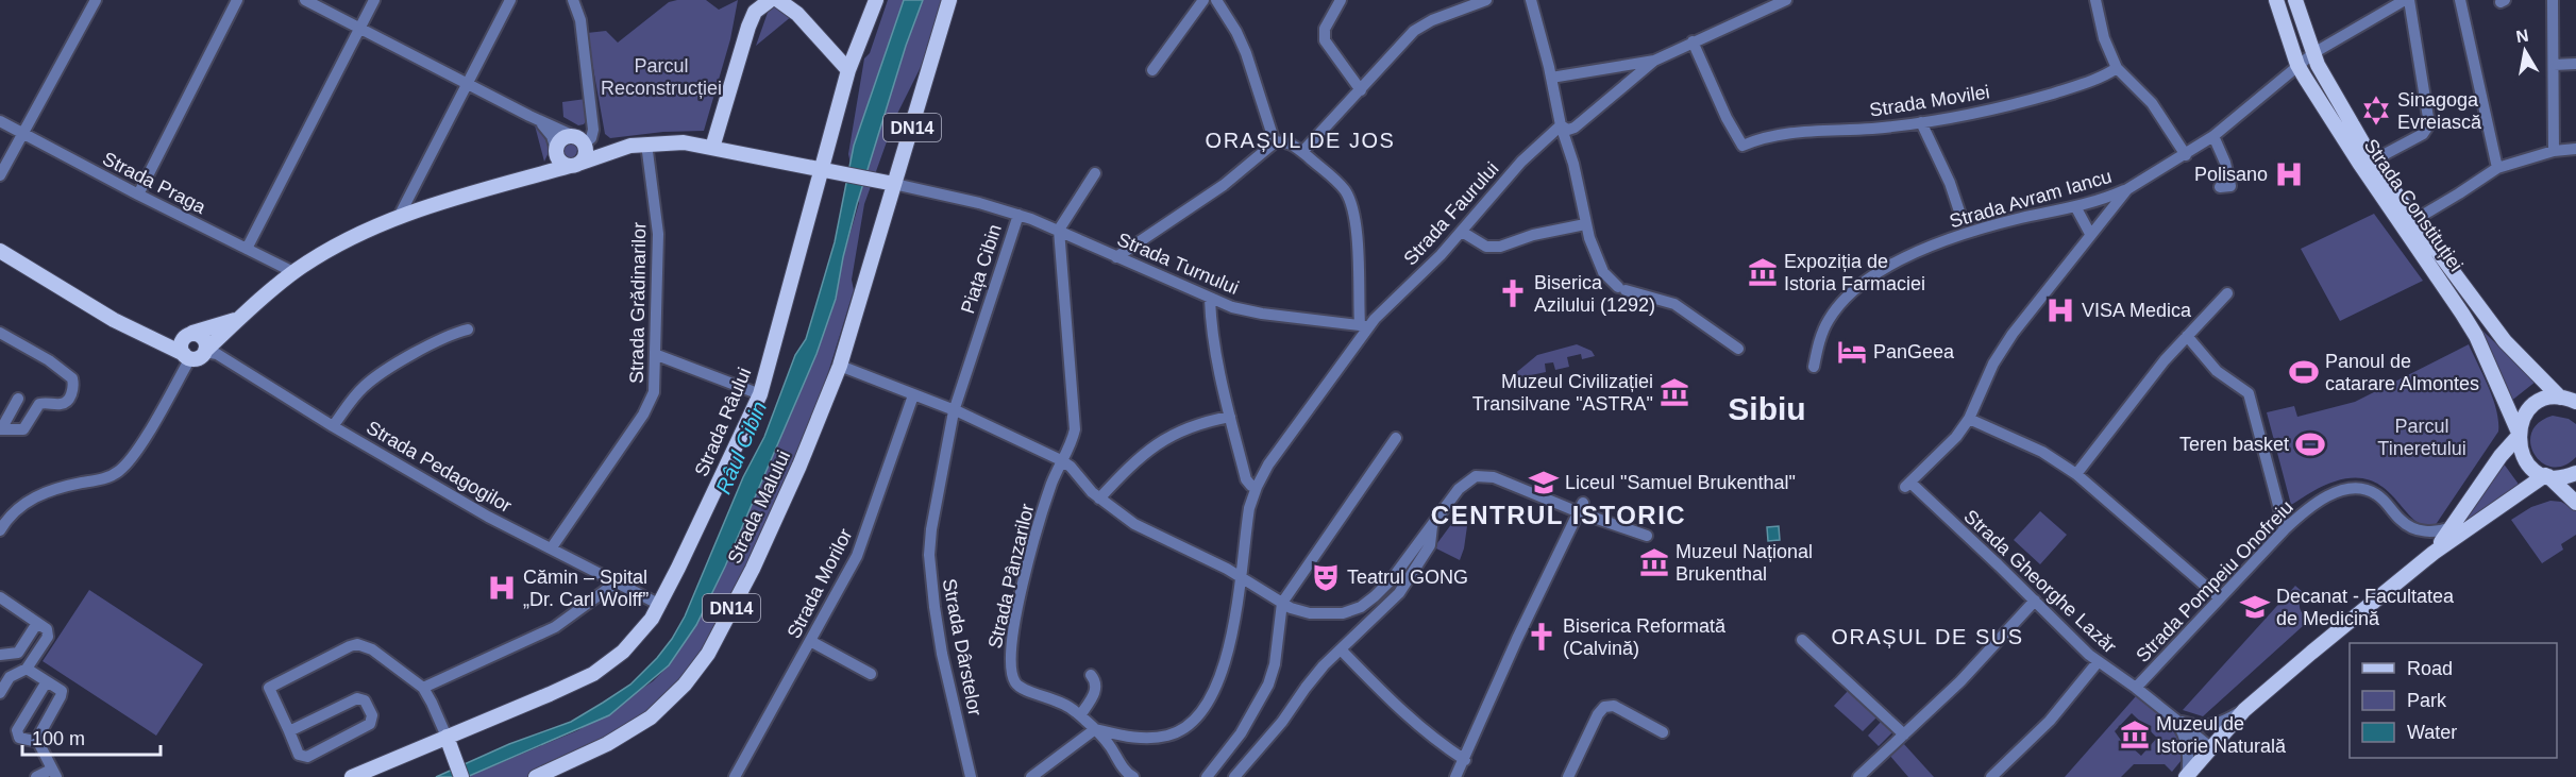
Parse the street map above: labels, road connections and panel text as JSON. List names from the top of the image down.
{
  "streets": {
    "main road": [
      "DN14",
      "Strada Constituției",
      "Piața Cibin",
      "Strada Râului",
      "Strada Malului"
    ],
    "street": [
      "Strada Movilei",
      "Strada Praga",
      "Strada Avram Iancu",
      "Strada Faurului",
      "Strada Turnului",
      "Strada Grădinarilor",
      "Strada Pedagogilor",
      "Strada Pânzarilor",
      "Strada Gheorghe Lazăr",
      "Strada Pompeiu Onofreiu",
      "Strada Morilor",
      "Strada Dârstelor"
    ]
  },
  "crossings": [
    ["DN14", "Piața Cibin"],
    ["DN14", "Strada Malului"],
    ["Strada Faurului", "Strada Turnului"],
    ["Strada Faurului", "Strada Pânzarilor"],
    ["Strada Turnului", "Piața Cibin"],
    ["Strada Turnului", "Strada Pânzarilor"],
    ["Piața Cibin", "Strada Grădinarilor"],
    ["Piața Cibin", "Strada Râului"],
    ["Piața Cibin", "Strada Malului"],
    ["Piața Cibin", "Strada Dârstelor"],
    ["Strada Grădinarilor", "Strada Pedagogilor"],
    ["Strada Râului", "Strada Pedagogilor"],
    ["Strada Gheorghe Lazăr", "Strada Pompeiu Onofreiu"]
  ],
  "districts": [
    "ORAȘUL DE JOS",
    "Sibiu",
    "CENTRUL ISTORIC",
    "ORAȘUL DE SUS"
  ],
  "water": ["Râul Cibin"],
  "parks": ["Parcul Reconstrucției", "Parcul Tineretului"],
  "places": {
    "synagogue": ["Sinagoga Evreiască"],
    "hospital": ["Polisano", "VISA Medica", "Cămin – Spital „Dr. Carl Wolff”"],
    "museum": [
      "Expoziția de Istoria Farmaciei",
      "Muzeul Civilizației Transilvane \"ASTRA\"",
      "Muzeul Național Brukenthal",
      "Muzeul de Istorie Naturală"
    ],
    "church": ["Biserica Azilului (1292)", "Biserica Reformată (Calvină)"],
    "hotel": ["PanGeea"],
    "sports": ["Panoul de catarare Almontes", "Teren basket"],
    "school or university": ["Liceul \"Samuel Brukenthal\"", "Decanat - Facultatea de Medicină"],
    "theatre": ["Teatrul GONG"]
  },
  "legend": ["Road", "Park", "Water"],
  "scale_bar": "100 m",
  "north": "top"
}
